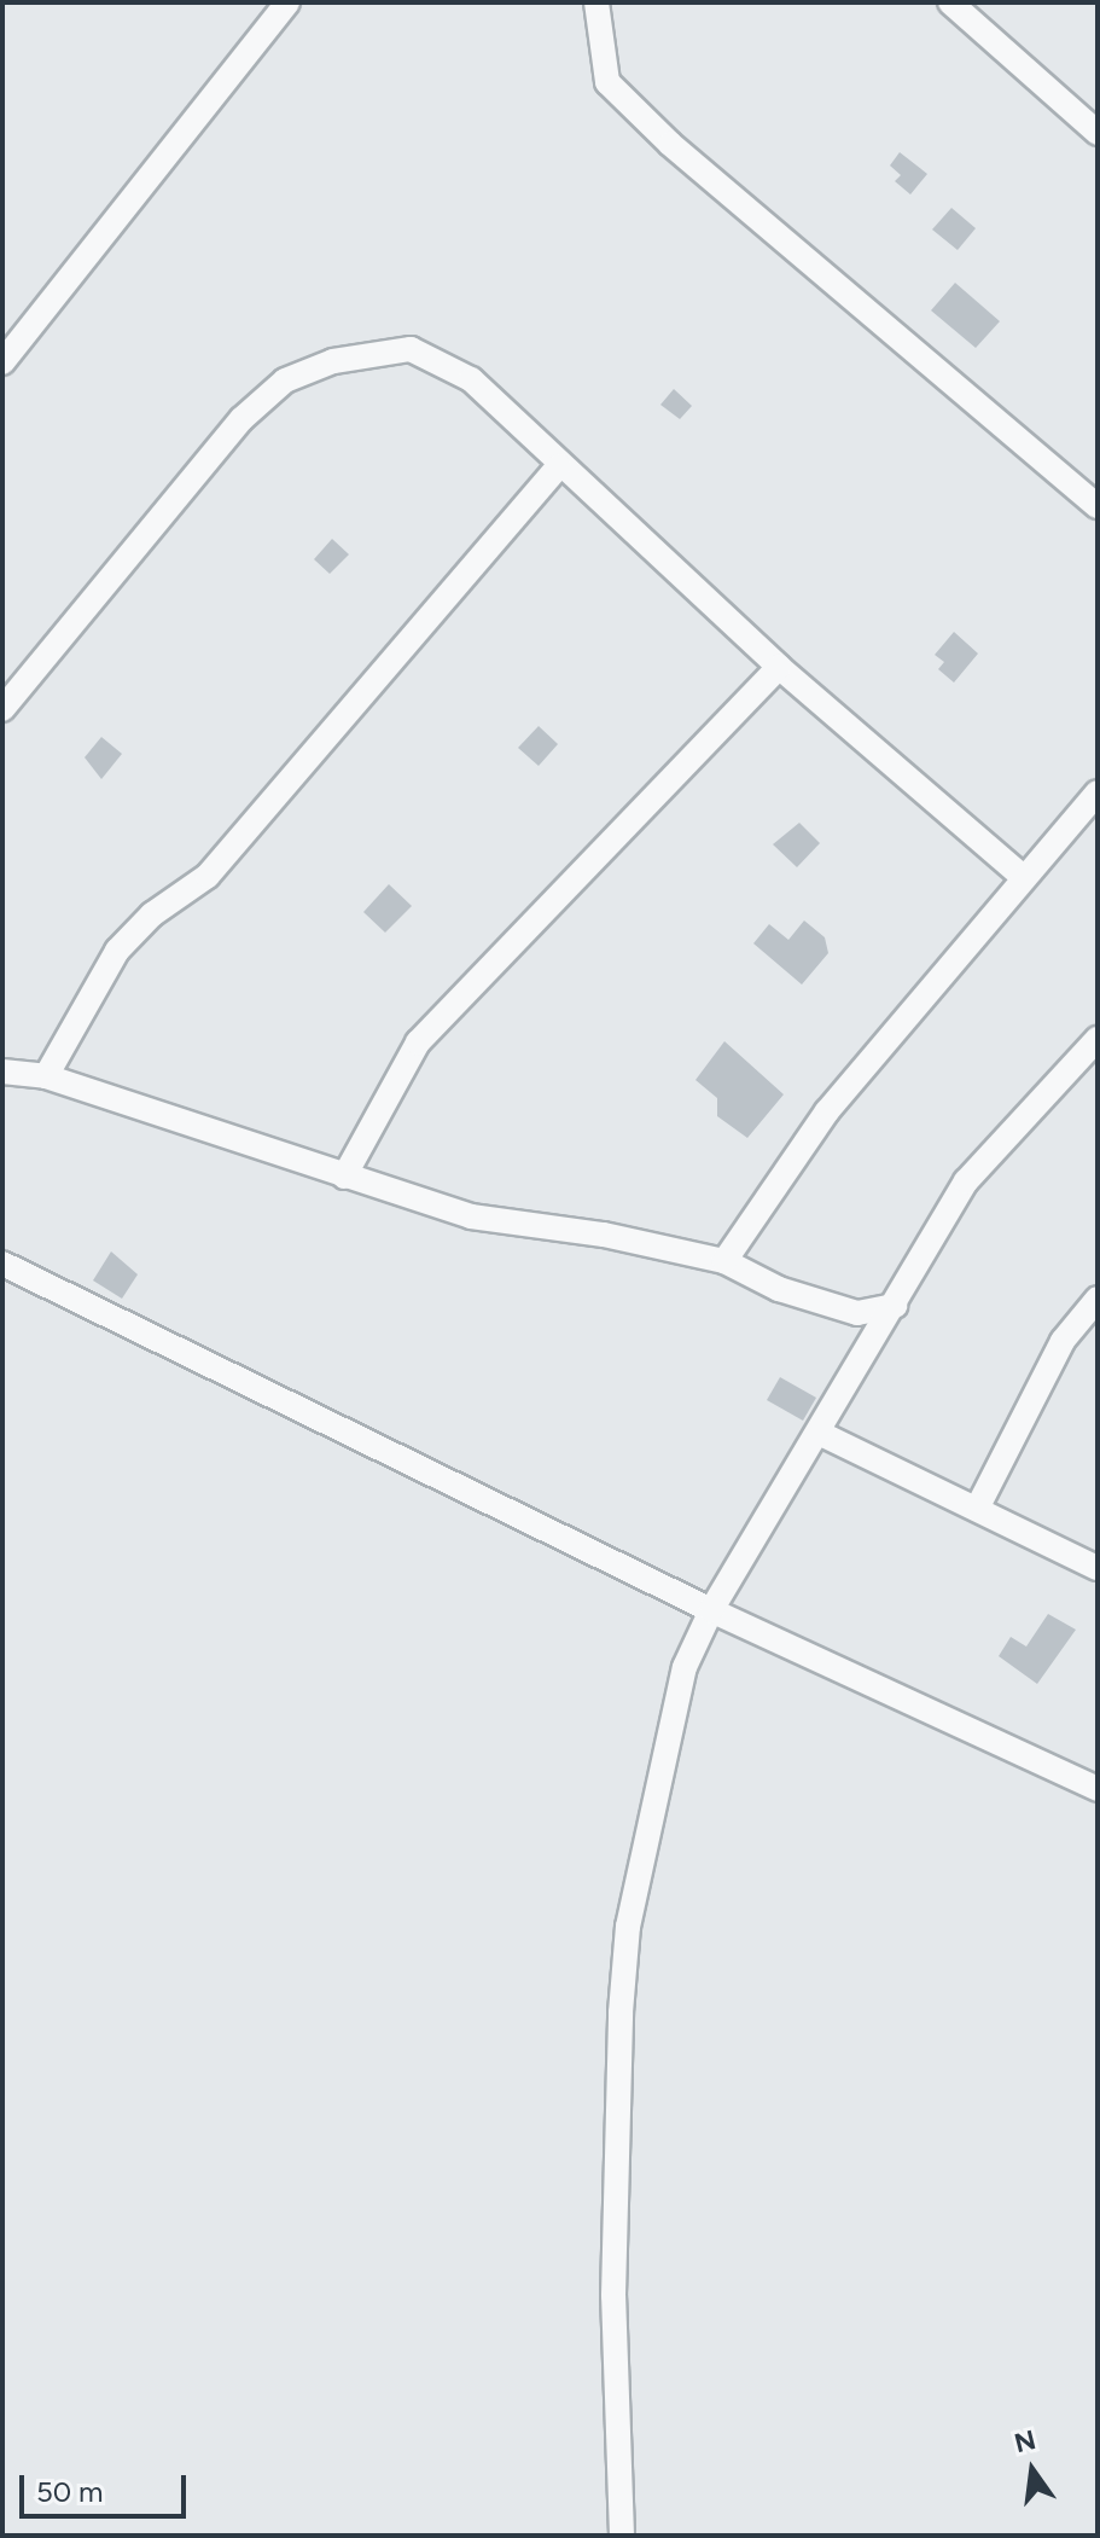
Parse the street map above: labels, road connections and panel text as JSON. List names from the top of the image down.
{
  "scale_bar": "50 m",
  "north": "top"
}
